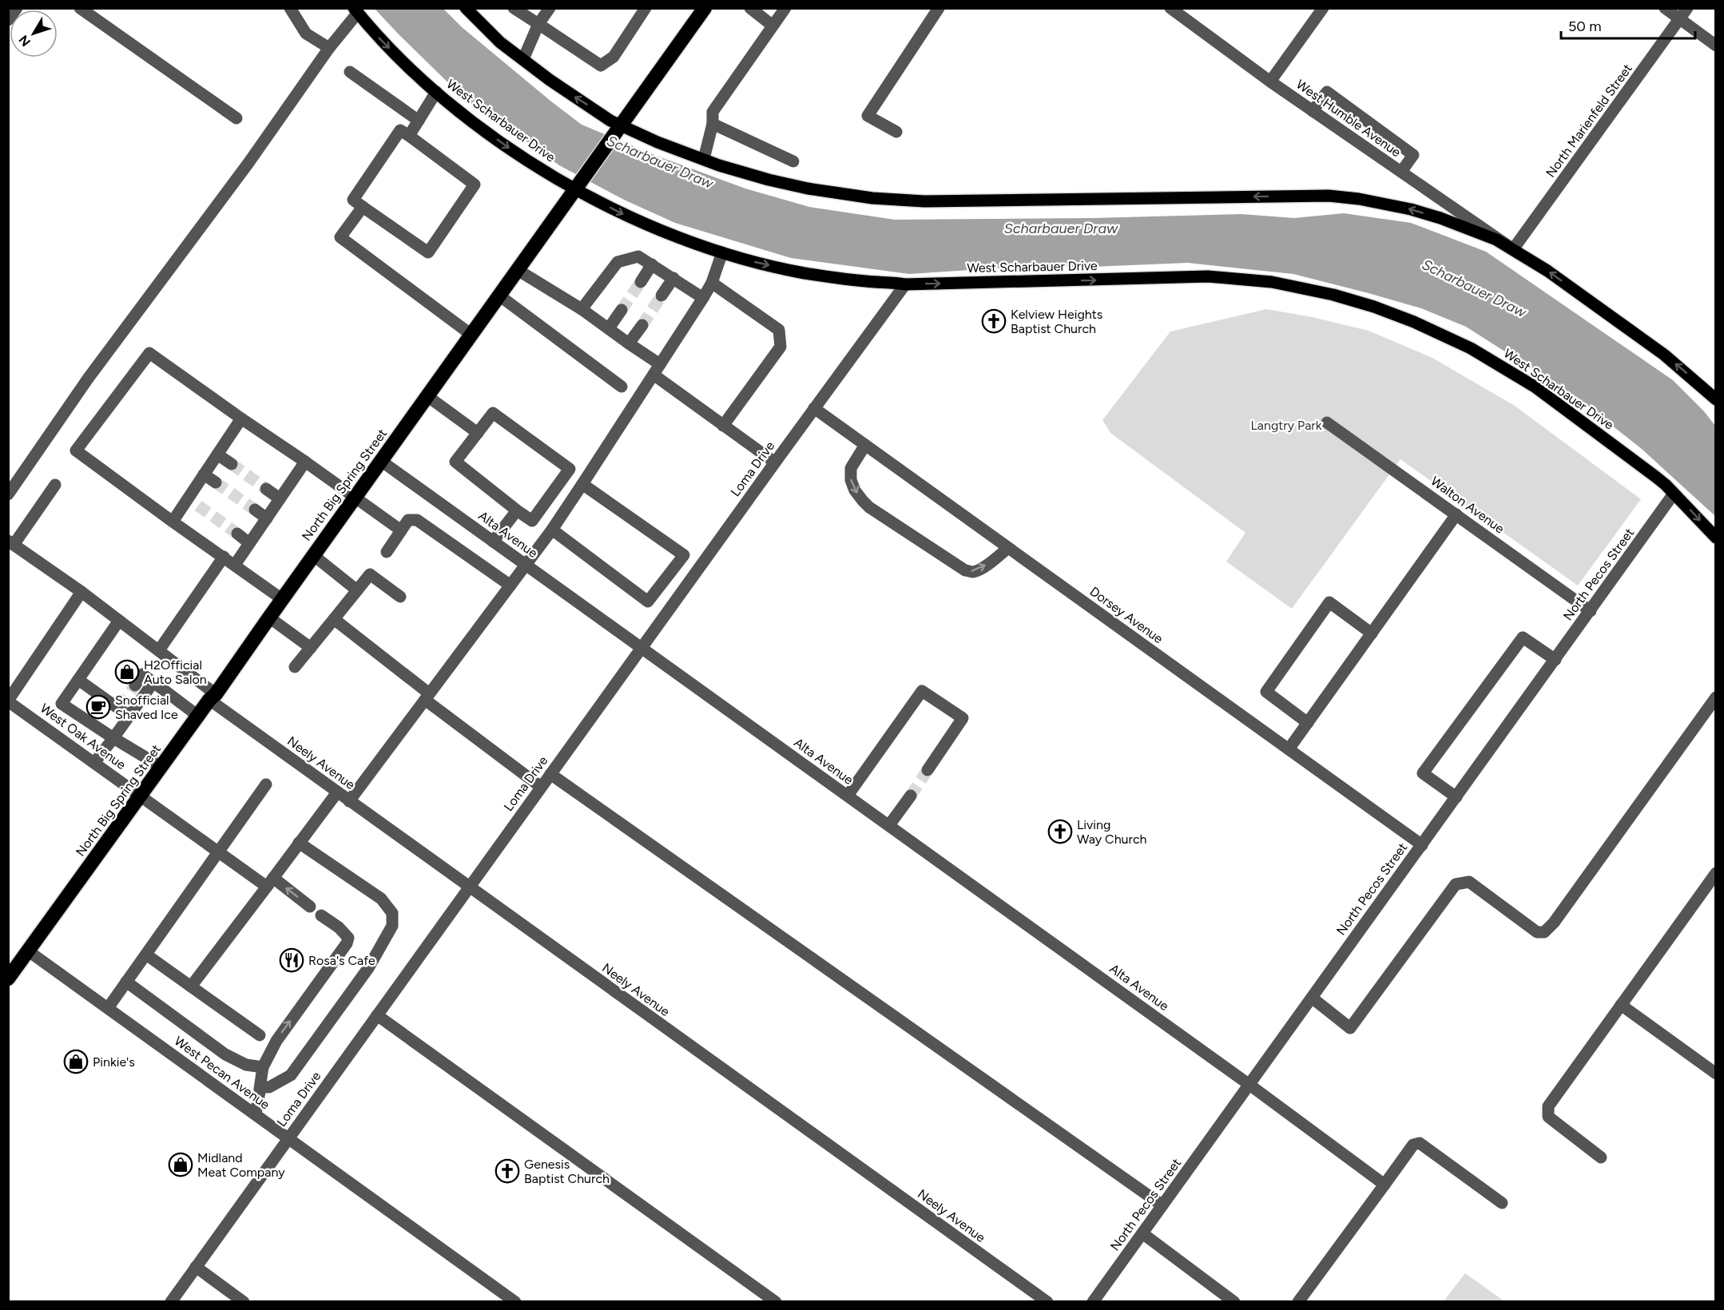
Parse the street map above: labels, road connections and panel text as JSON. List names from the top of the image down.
{
  "streets": {
    "highway": ["North Big Spring Street"],
    "main road": ["West Scharbauer Drive"],
    "street": [
      "West Humble Avenue",
      "North Marienfeld Street",
      "Loma Drive",
      "Walton Avenue",
      "Alta Avenue",
      "North Pecos Street",
      "Dorsey Avenue",
      "West Oak Avenue",
      "Neely Avenue",
      "West Pecan Avenue"
    ]
  },
  "crossings": [
    ["West Humble Avenue", "North Marienfeld Street"],
    ["West Scharbauer Drive", "Loma Drive"],
    ["West Scharbauer Drive", "North Big Spring Street"],
    ["West Scharbauer Drive", "North Pecos Street"],
    ["Loma Drive", "Alta Avenue"],
    ["Loma Drive", "Dorsey Avenue"],
    ["Loma Drive", "Neely Avenue"],
    ["Loma Drive", "West Pecan Avenue"],
    ["North Big Spring Street", "Alta Avenue"],
    ["North Big Spring Street", "West Oak Avenue"],
    ["North Big Spring Street", "Neely Avenue"],
    ["North Big Spring Street", "West Pecan Avenue"],
    ["Walton Avenue", "North Pecos Street"],
    ["Alta Avenue", "North Pecos Street"],
    ["North Pecos Street", "Dorsey Avenue"]
  ],
  "water": ["Scharbauer Draw"],
  "parks": ["Langtry Park"],
  "places": {
    "church": ["Kelview Heights Baptist Church", "Living Way Church", "Genesis Baptist Church"],
    "shop": ["H2Official Auto Salon", "Pinkie's", "Midland Meat Company"],
    "cafe": ["Snofficial Shaved Ice"],
    "restaurant": ["Rosa's Cafe"]
  },
  "scale_bar": "50 m",
  "north": "bottom left"
}
